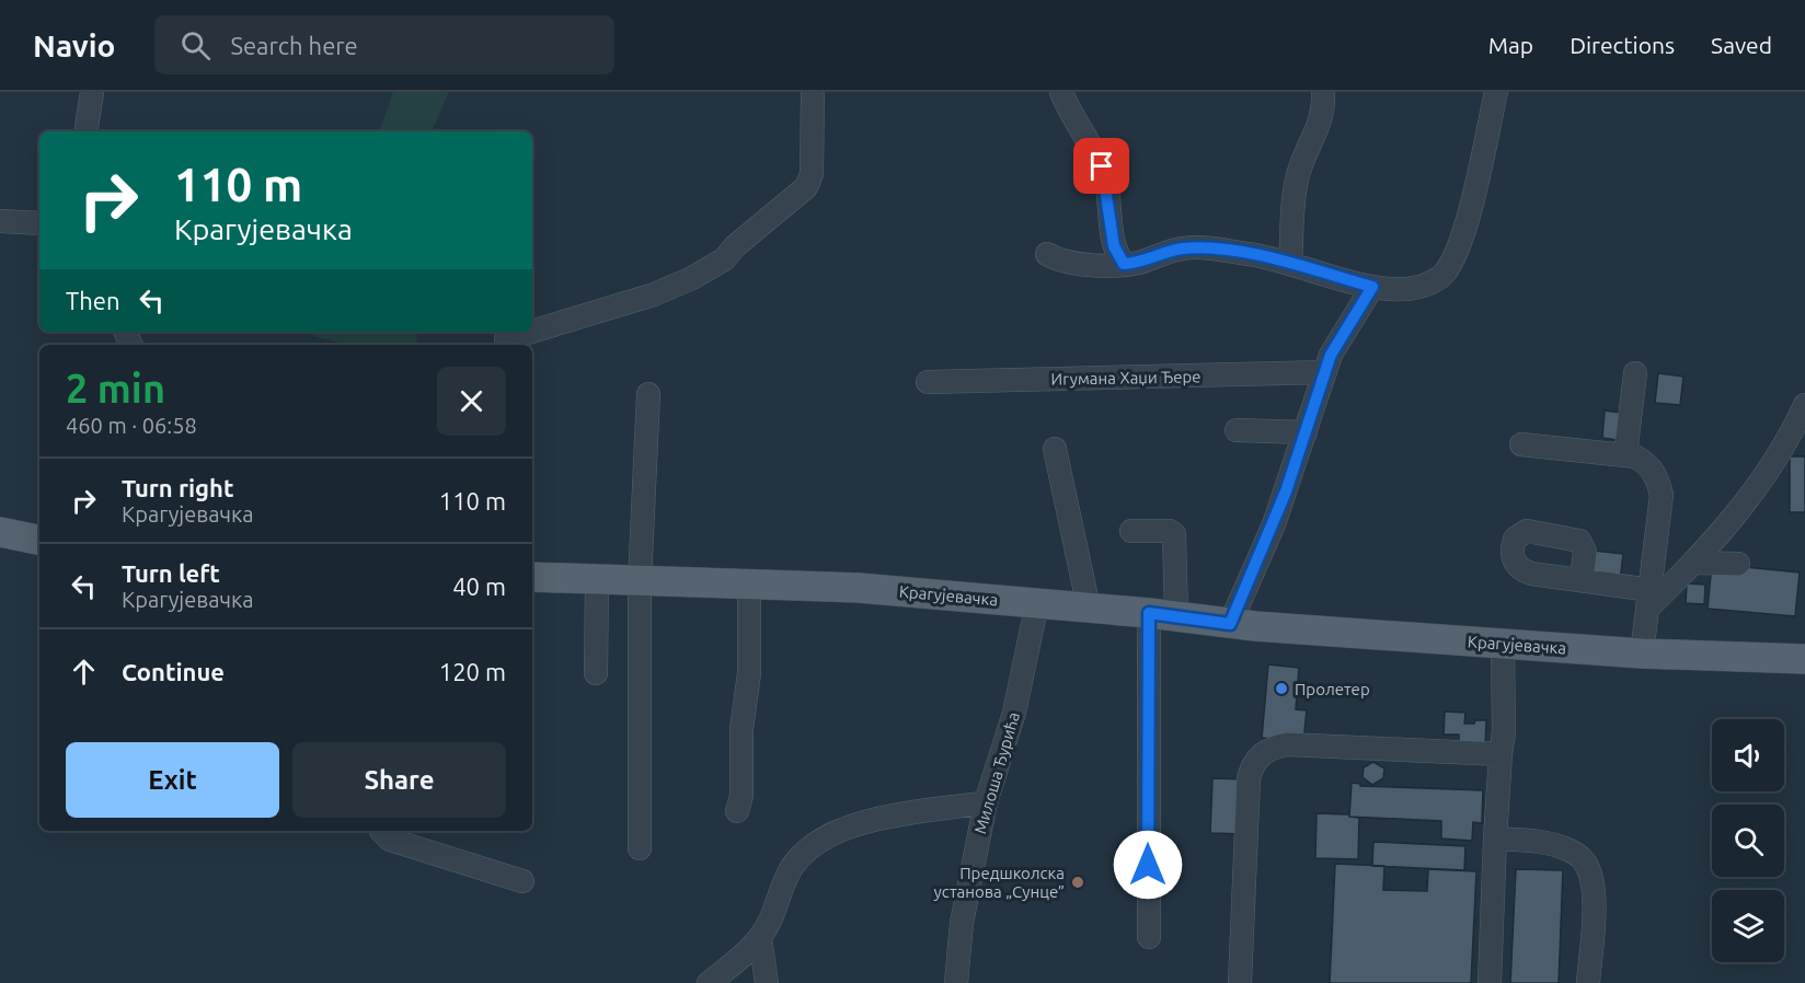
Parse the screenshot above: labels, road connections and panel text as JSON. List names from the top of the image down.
{
  "streets": {
    "main road": ["Крагујевачка"],
    "street": ["Игумана Хаџи Ђере", "Милоша Ђурића"]
  },
  "crossings": [
    ["Крагујевачка", "Милоша Ђурића"]
  ],
  "places": ["Пролетер", "Предшколска установа „Сунце”"],
  "page": {
    "header": "Navio",
    "search": "Search here",
    "nav": ["Map", "Directions", "Saved"],
    "turn": ["110 m", "Крагујевачка"],
    "then": "Then",
    "heading": ["2 min", "460 m · 06:58"],
    "list": [
      {
        "name": "Turn right",
        "note": "Крагујевачка",
        "value": "110 m"
      },
      {
        "name": "Turn left",
        "note": "Крагујевачка",
        "value": "40 m"
      },
      {
        "name": "Continue",
        "value": "120 m"
      }
    ],
    "buttons": ["Exit", "Share"]
  }
}
